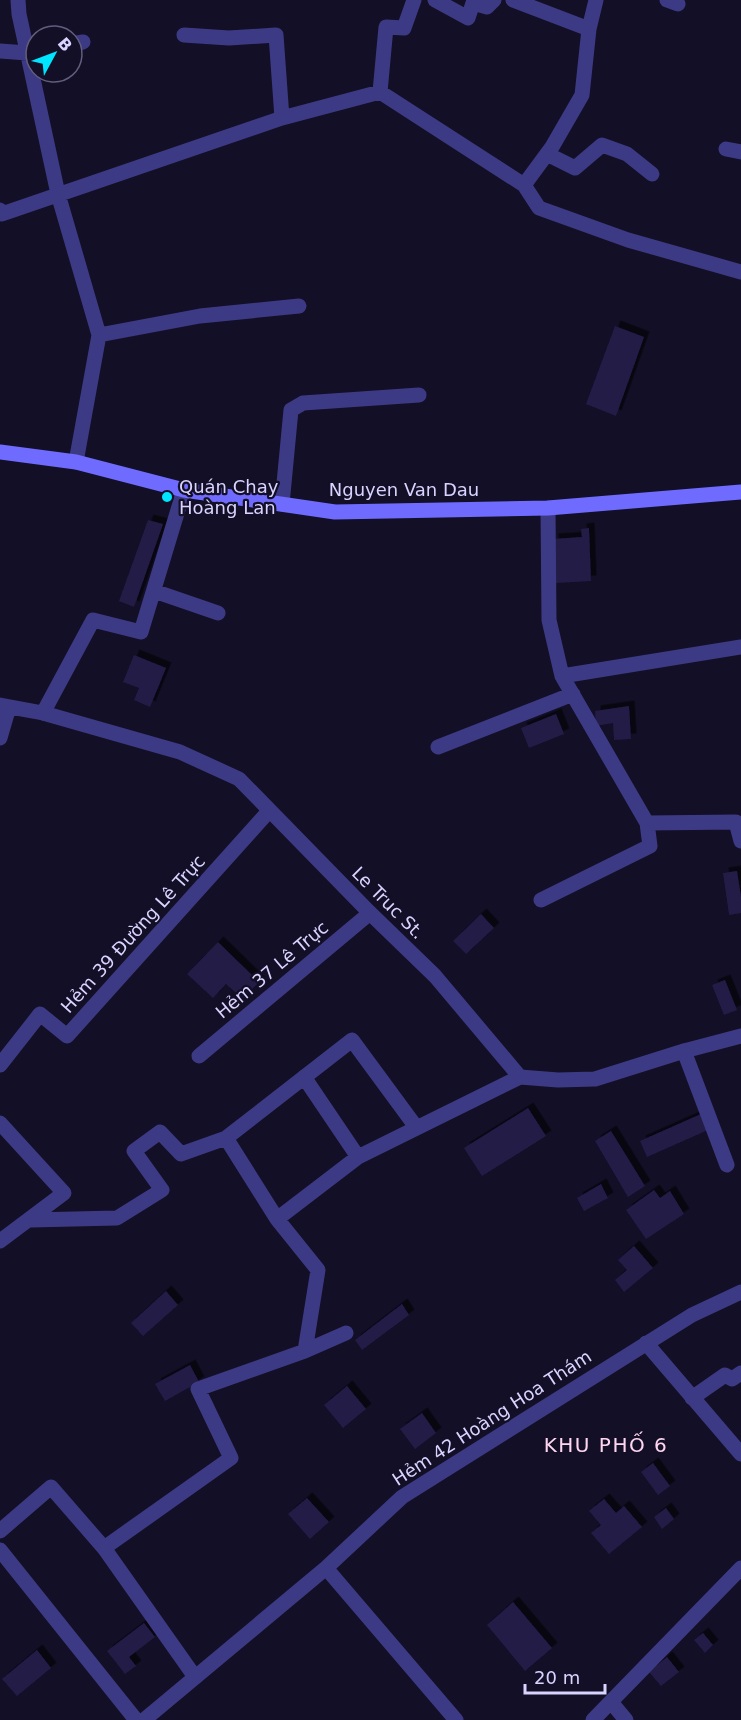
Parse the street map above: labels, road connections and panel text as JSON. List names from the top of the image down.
{
  "streets": {
    "street": [
      "Nguyen Van Dau",
      "Le Truc St.",
      "Hẻm 39 Đường Lê Trực",
      "Hẻm 37 Lê Trực",
      "Hẻm 42 Hoàng Hoa Thám"
    ]
  },
  "crossings": [
    ["Le Truc St.", "Hẻm 39 Đường Lê Trực"],
    ["Le Truc St.", "Hẻm 37 Lê Trực"]
  ],
  "districts": ["KHU PHỐ 6"],
  "places": ["Quán Chay Hoàng Lan"],
  "scale_bar": "20 m",
  "north": "top right"
}
